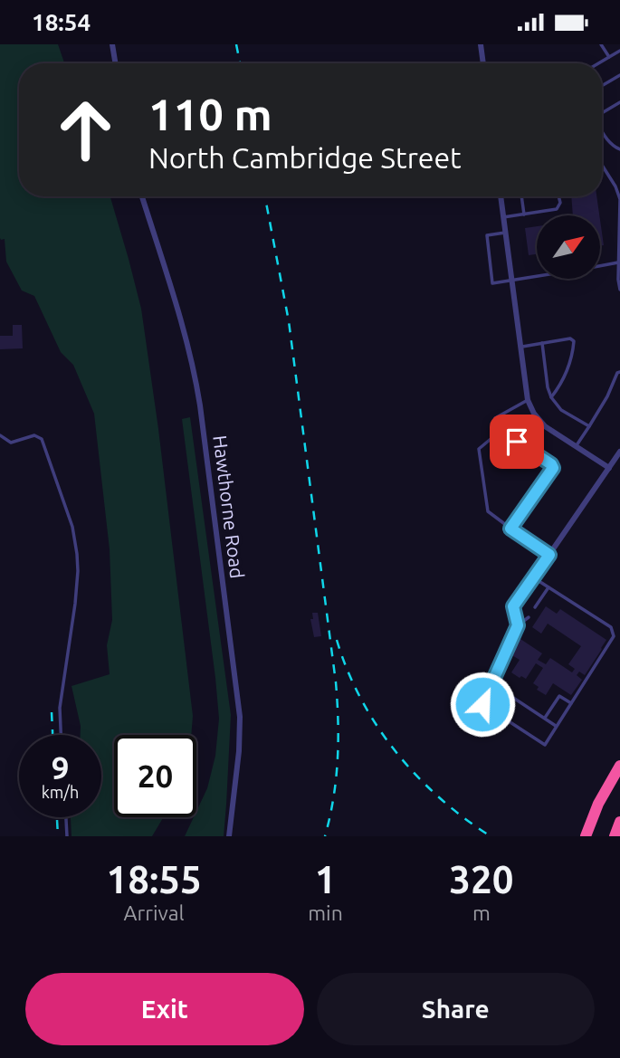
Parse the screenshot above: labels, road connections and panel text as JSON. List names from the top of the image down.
{
  "streets": {
    "street": ["Hawthorne Road"]
  },
  "north": "top right",
  "page": {
    "status": "18:54",
    "turn": ["110 m", "North Cambridge Street"],
    "speed": "9 km/h",
    "limit": "20",
    "eta": [
      "18:55",
      "Arrival",
      "1",
      "min",
      "320",
      "m"
    ],
    "buttons": ["Exit", "Share"]
  }
}
